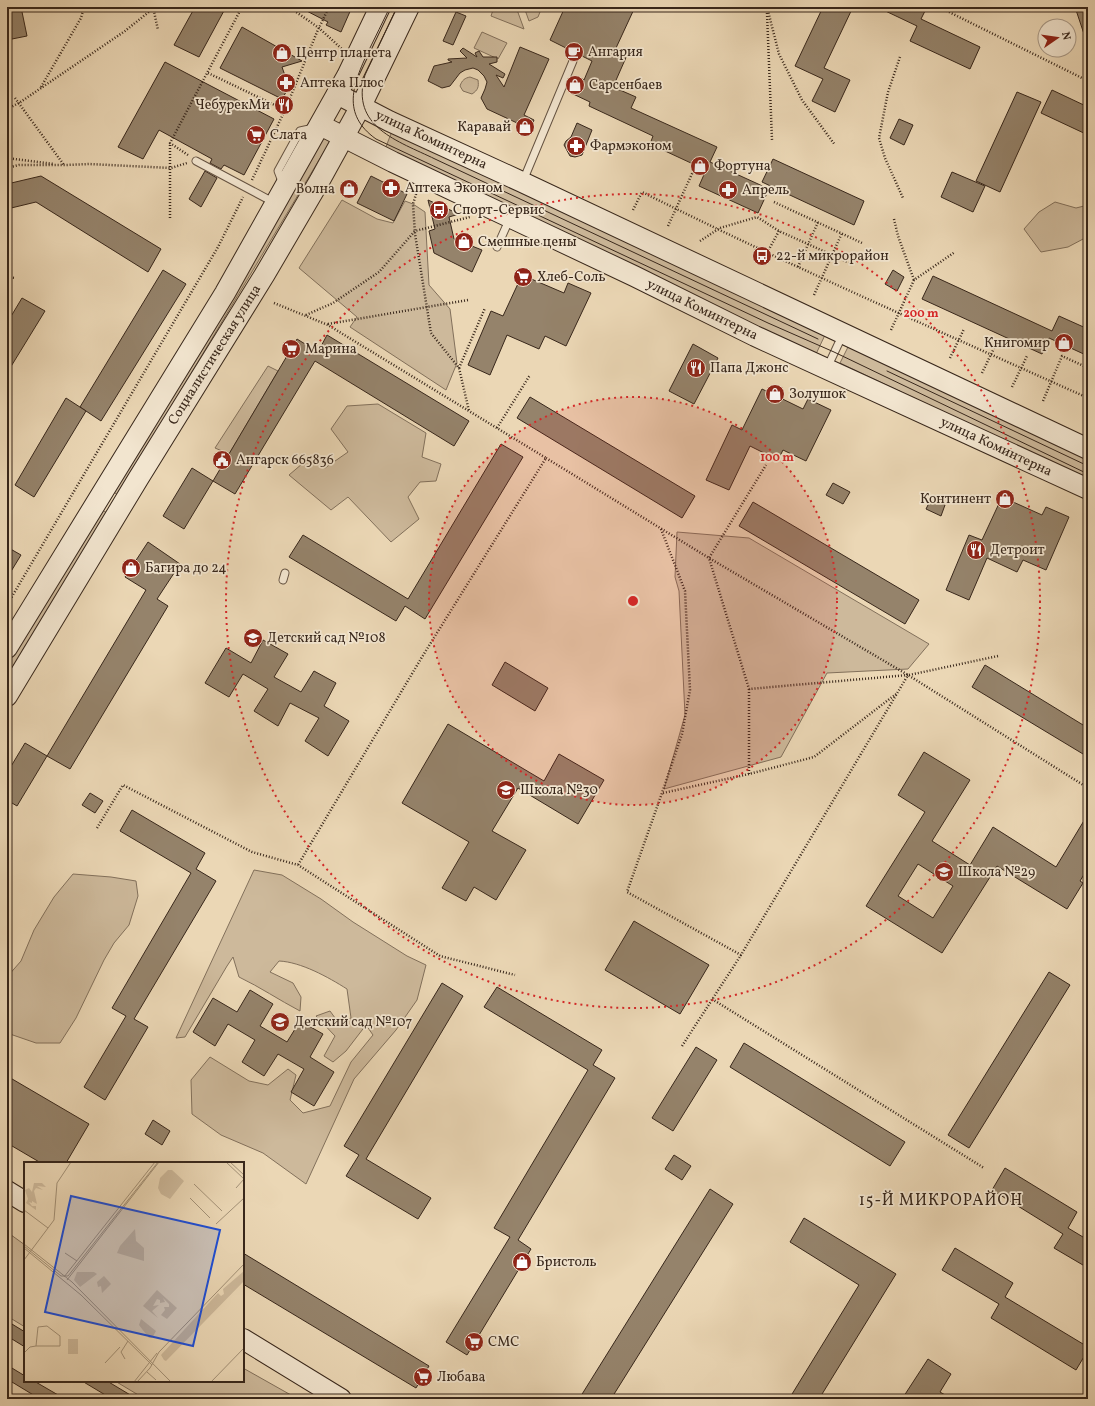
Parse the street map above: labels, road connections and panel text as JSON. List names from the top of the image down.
{
  "streets": {
    "street": ["улица Коминтерна", "Социалистическая улица"]
  },
  "crossings": [
    ["улица Коминтерна", "Социалистическая улица"]
  ],
  "districts": ["15-Й МИКРОРАЙОН"],
  "places": {
    "cafe": ["Ангария"],
    "shop": [
      "Центр планета",
      "Сарсенбаев",
      "Каравай",
      "Фортуна",
      "Волна",
      "Смешные цены",
      "Книгомир",
      "Золушок",
      "Континент",
      "Багира до 24",
      "Бристоль"
    ],
    "pharmacy": [
      "Аптека Плюс",
      "Фармэконом",
      "Аптека Эконом",
      "Апрель"
    ],
    "restaurant": ["ЧебурекМи", "Папа Джонс", "Детроит"],
    "supermarket": [
      "Слата",
      "Хлеб-Соль",
      "Марина",
      "СМС",
      "Любава"
    ],
    "bus stop": ["Спорт-Сервис", "22-й микрорайон"],
    "public building": ["Ангарск 665836"],
    "school or university": [
      "Детский сад №108",
      "Школа №30",
      "Школа №29",
      "Детский сад №107"
    ]
  },
  "north": "right",
  "rings": ["200 m", "100 m"]
}
